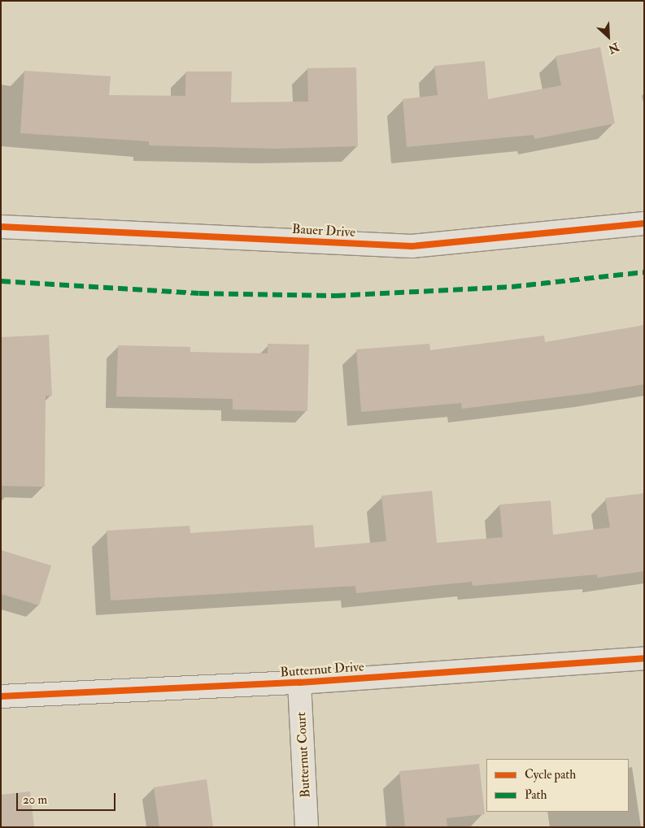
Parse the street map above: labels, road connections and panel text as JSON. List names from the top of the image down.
{
  "streets": {
    "street": ["Bauer Drive", "Butternut Drive", "Butternut Court"]
  },
  "crossings": [
    ["Butternut Drive", "Butternut Court"]
  ],
  "legend": ["Cycle path", "Path"],
  "scale_bar": "20 m",
  "north": "bottom right"
}
